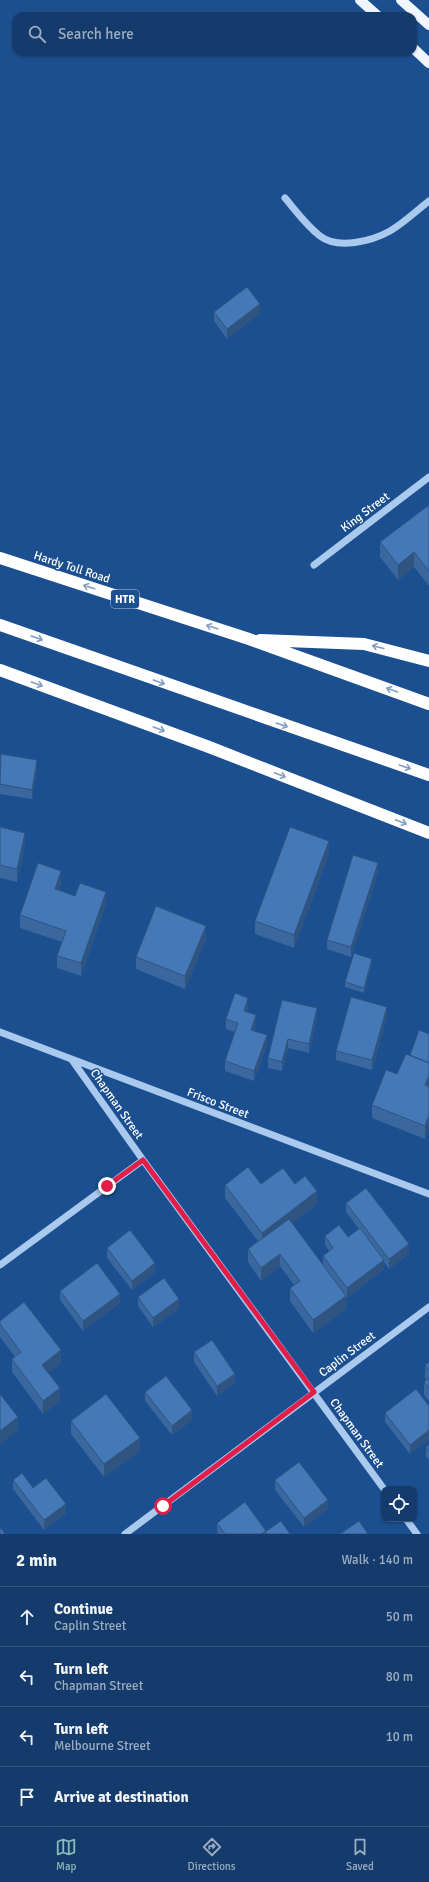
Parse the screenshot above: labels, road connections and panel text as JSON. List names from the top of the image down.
{
  "streets": {
    "highway": ["Hardy Toll Road", "HTR"],
    "street": [
      "King Street",
      "Frisco Street",
      "Chapman Street",
      "Caplin Street"
    ]
  },
  "crossings": [
    ["Frisco Street", "Chapman Street"],
    ["Chapman Street", "Caplin Street"]
  ],
  "page": {
    "search": "Search here",
    "heading": ["2 min", "Walk · 140 m"],
    "list": [
      ["Continue", "Caplin Street", "50 m"],
      ["Turn left", "Chapman Street", "80 m"],
      ["Turn left", "Melbourne Street", "10 m"],
      "Arrive at destination"
    ],
    "nav": ["Map", "Directions", "Saved"]
  }
}
